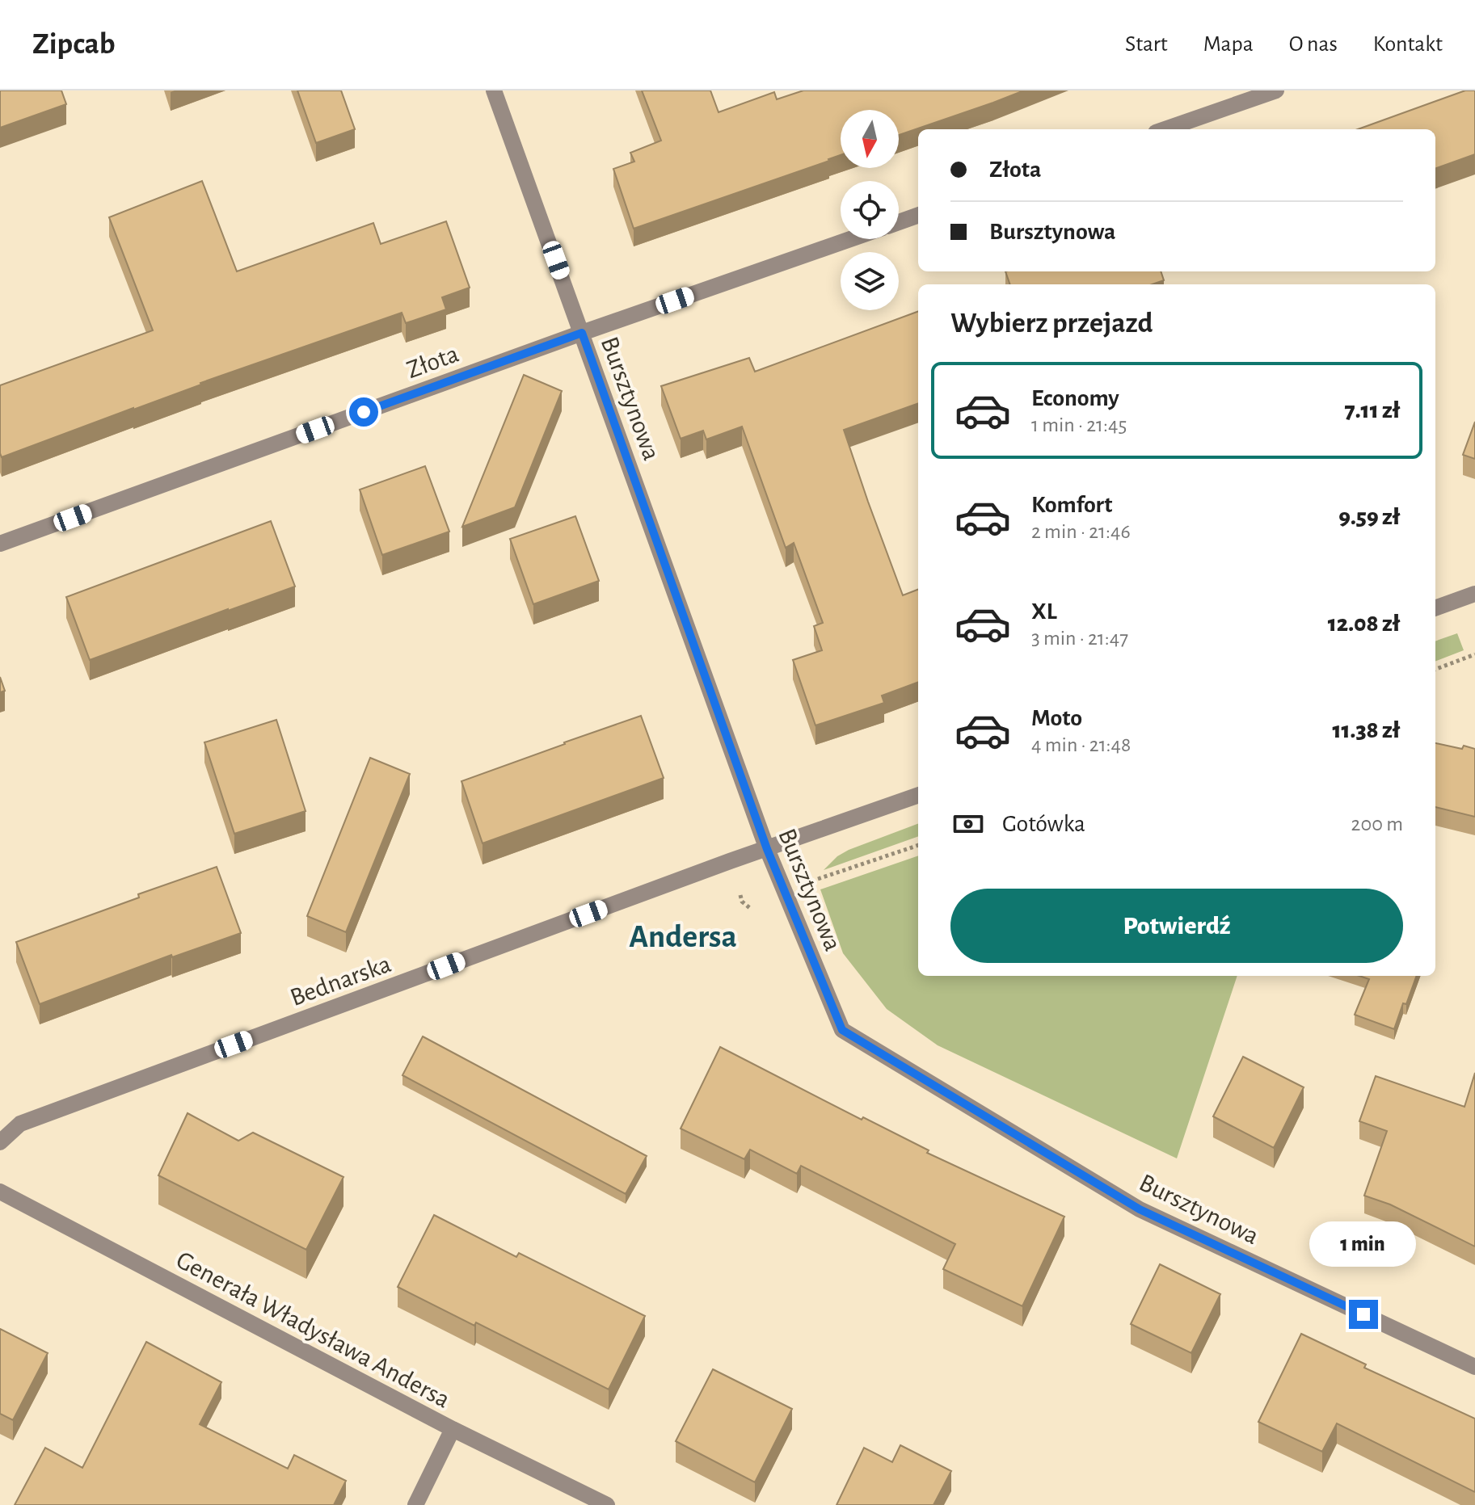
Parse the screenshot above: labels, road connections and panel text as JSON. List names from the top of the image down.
{
  "streets": {
    "street": [
      "Złota",
      "Bursztynowa",
      "Bednarska",
      "Generała Władysława Andersa"
    ]
  },
  "crossings": [
    ["Złota", "Bursztynowa"],
    ["Bursztynowa", "Bednarska"]
  ],
  "districts": ["Andersa"],
  "north": "bottom",
  "page": {
    "header": "Zipcab",
    "nav": [
      "Start",
      "Mapa",
      "O nas",
      "Kontakt"
    ],
    "banner": ["Złota", "Bursztynowa"],
    "heading": "Wybierz przejazd",
    "list": [
      {
        "name": "Economy",
        "note": "1 min · 21:45",
        "value": "7.11 zł"
      },
      {
        "name": "Komfort",
        "note": "2 min · 21:46",
        "value": "9.59 zł"
      },
      {
        "name": "XL",
        "note": "3 min · 21:47",
        "value": "12.08 zł"
      },
      {
        "name": "Moto",
        "note": "4 min · 21:48",
        "value": "11.38 zł"
      }
    ],
    "pay": ["Gotówka", "200 m"],
    "buttons": "Potwierdź",
    "bubble": "1 min"
  }
}
